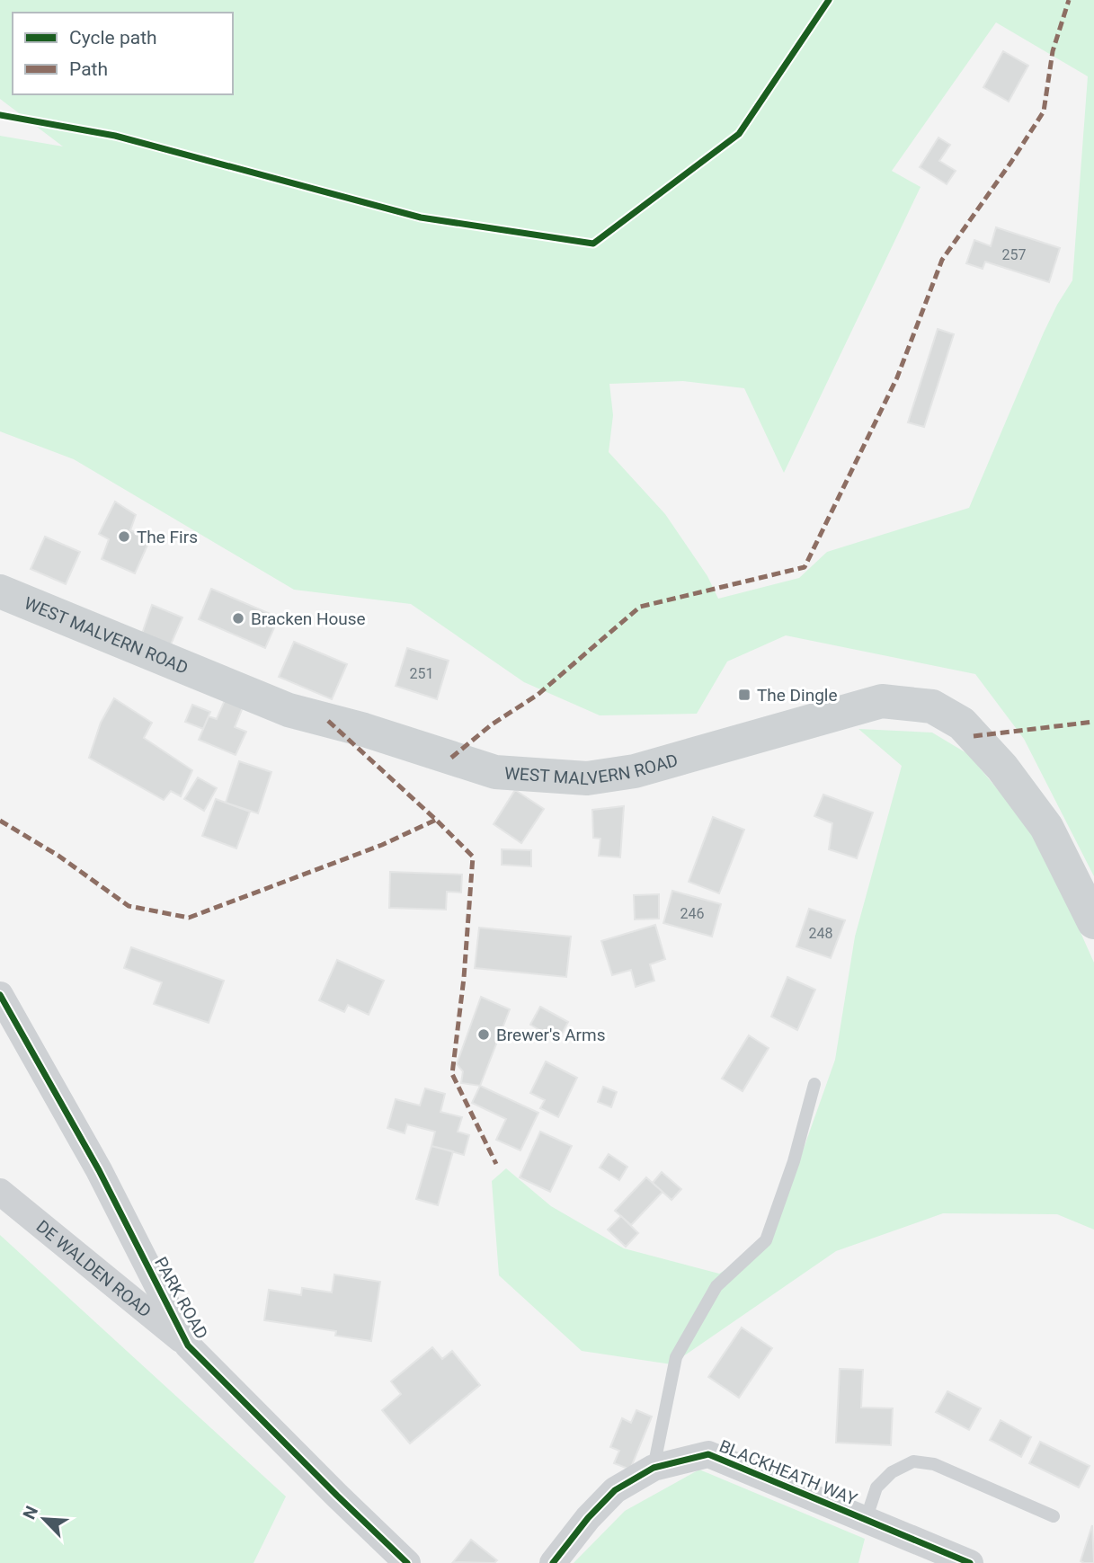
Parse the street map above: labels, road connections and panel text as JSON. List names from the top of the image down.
{
  "streets": {
    "main road": ["WEST MALVERN ROAD"],
    "street": ["DE WALDEN ROAD", "PARK ROAD", "BLACKHEATH WAY"]
  },
  "crossings": [
    ["DE WALDEN ROAD", "PARK ROAD"]
  ],
  "places": {
    "other": ["The Firs", "Bracken House", "Brewer's Arms"],
    "transit": ["The Dingle"]
  },
  "house_numbers": [
    "257",
    "251",
    "246",
    "248"
  ],
  "legend": ["Cycle path", "Path"],
  "north": "top left"
}
